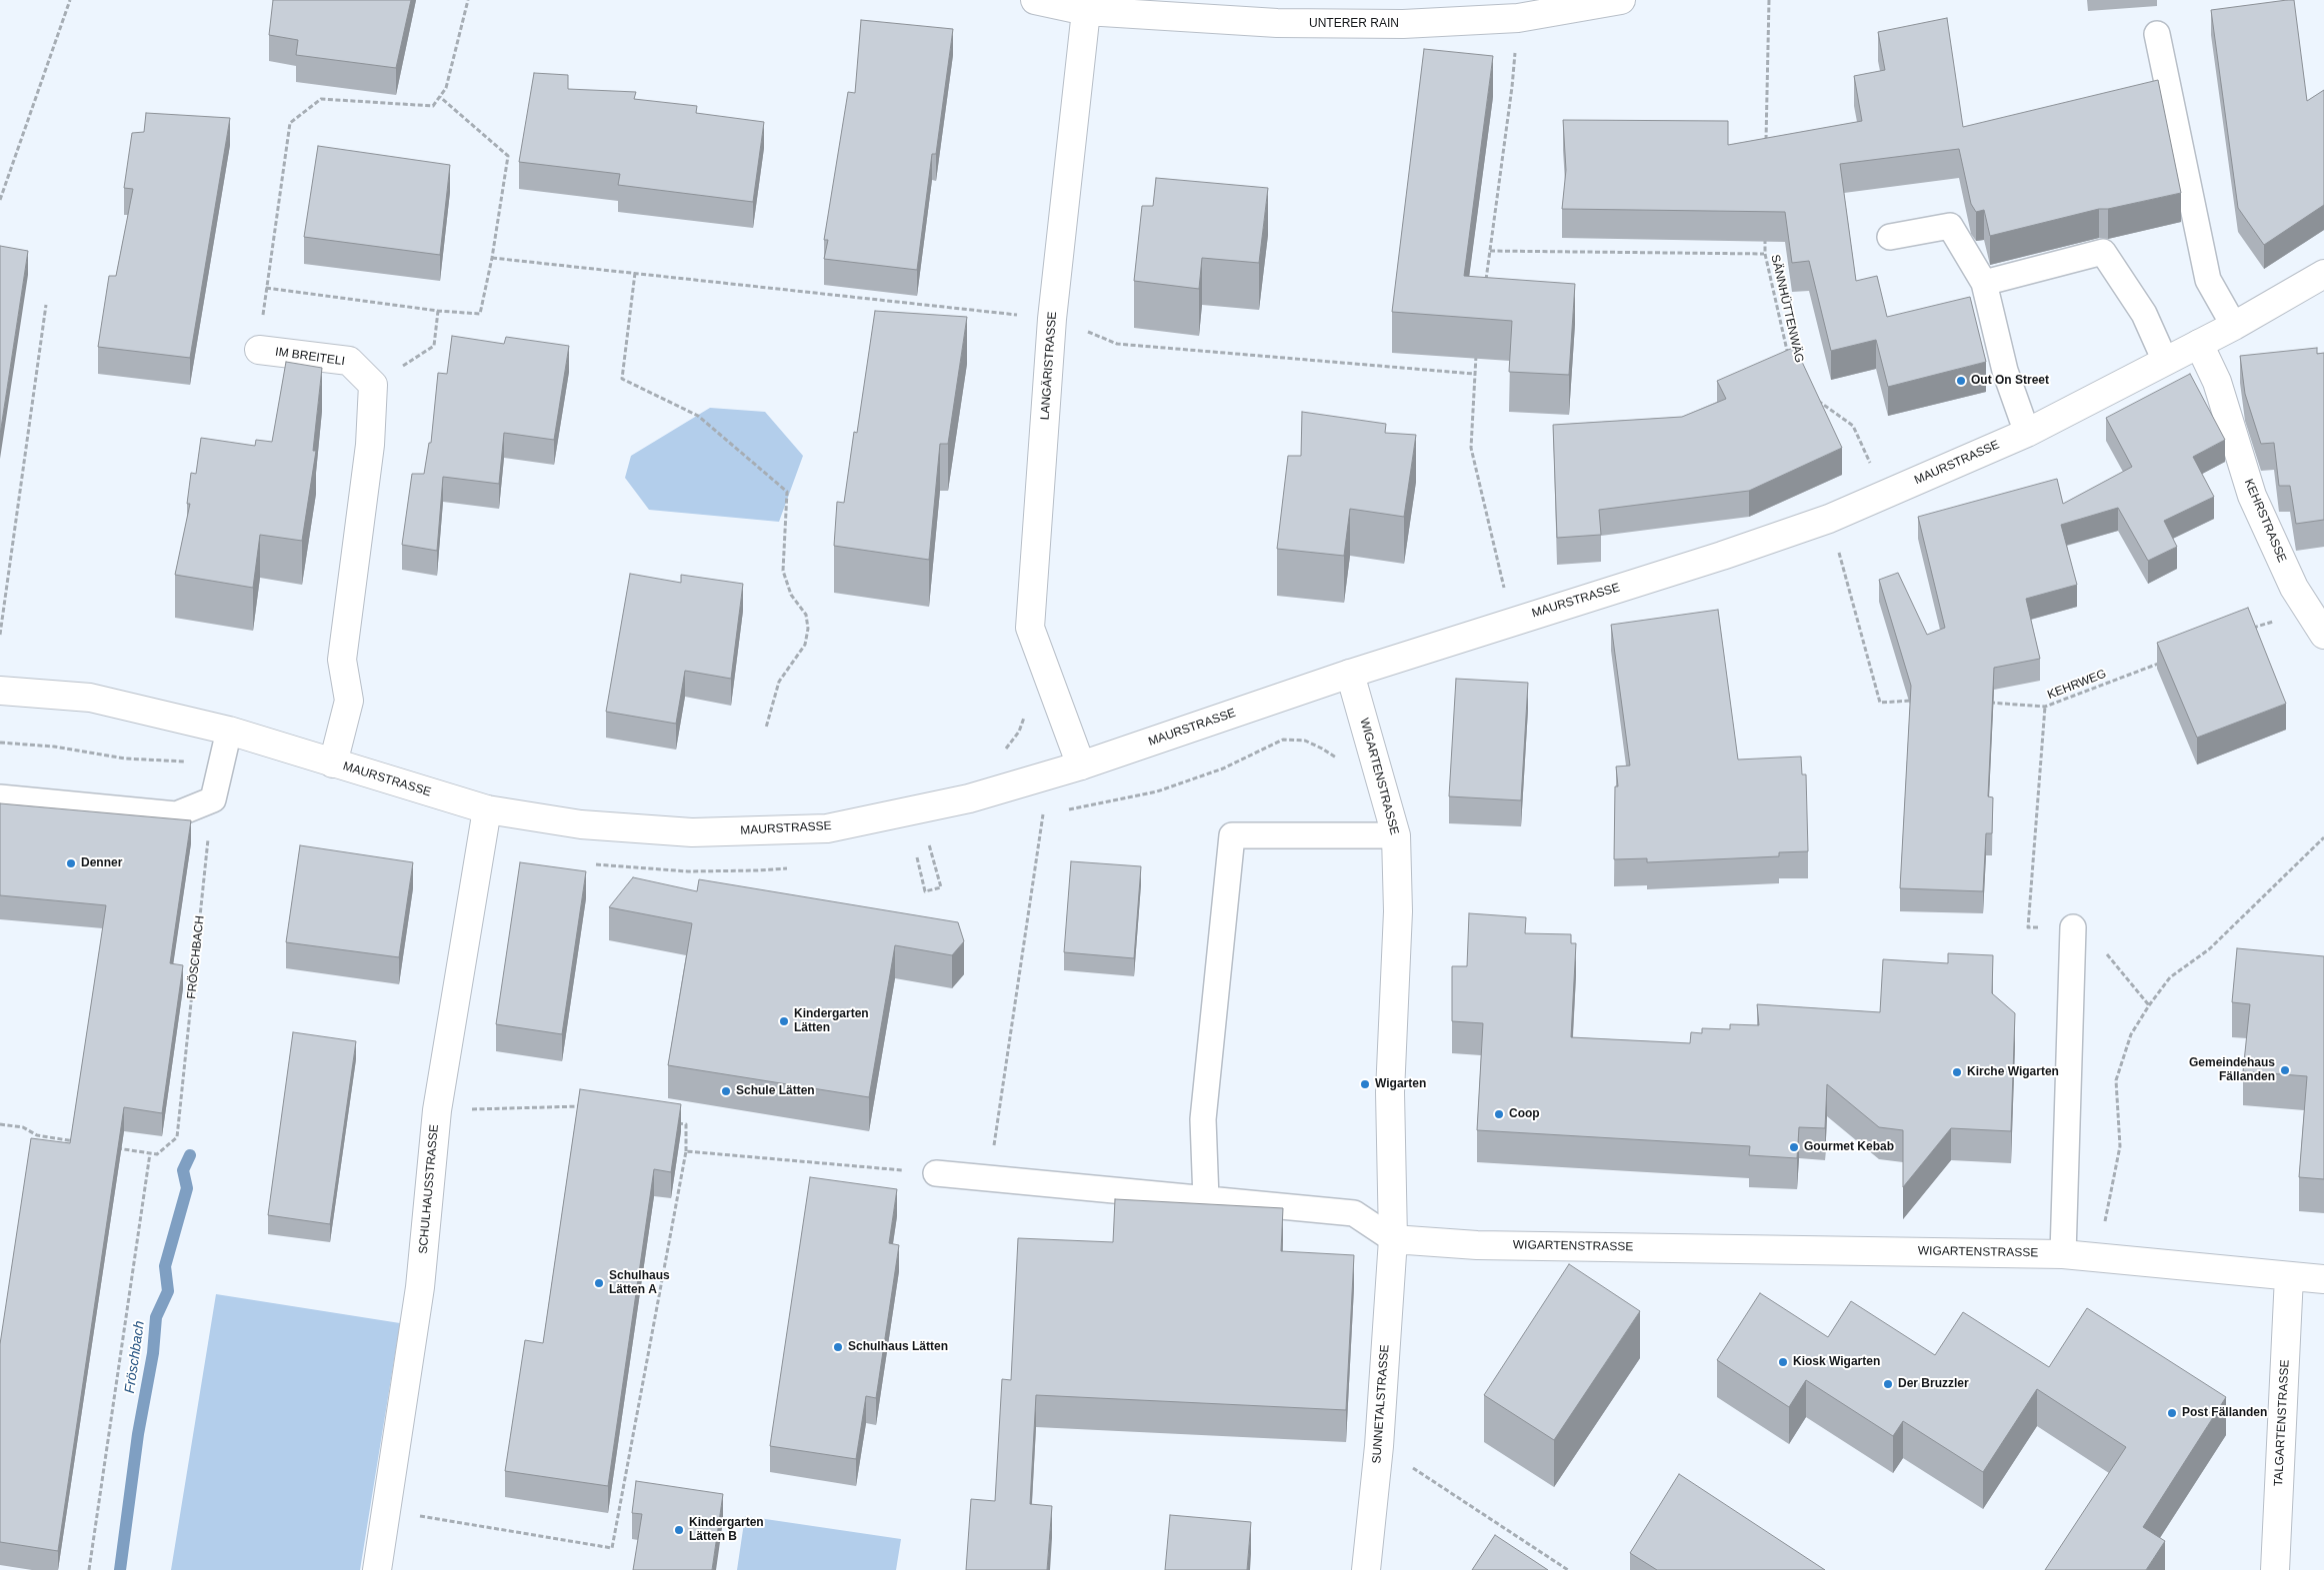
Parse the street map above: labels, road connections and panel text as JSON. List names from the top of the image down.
{
  "streets": {
    "street": [
      "UNTERER RAIN",
      "IM BREITELI",
      "LANGÄRISTRASSE",
      "MAURSTRASSE",
      "KEHRSTRASSE",
      "WIGARTENSTRASSE",
      "SCHULHAUSSTRASSE",
      "SUNNETALSTRASSE",
      "TALGARTENSTRASSE"
    ],
    "path": ["SÄNNHÜTTENWÄG", "KEHRWEG", "FRÖSCHBACH"]
  },
  "crossings": [
    ["UNTERER RAIN", "LANGÄRISTRASSE"],
    ["LANGÄRISTRASSE", "MAURSTRASSE"],
    ["MAURSTRASSE", "KEHRSTRASSE"],
    ["MAURSTRASSE", "WIGARTENSTRASSE"],
    ["MAURSTRASSE", "SCHULHAUSSTRASSE"],
    ["WIGARTENSTRASSE", "SUNNETALSTRASSE"],
    ["WIGARTENSTRASSE", "TALGARTENSTRASSE"]
  ],
  "water": ["Fröschbach"],
  "places": [
    "Out On Street",
    "Denner",
    "Kindergarten Lätten",
    "Gemeindehaus Fällanden",
    "Kirche Wigarten",
    "Wigarten",
    "Schule Lätten",
    "Coop",
    "Gourmet Kebab",
    "Schulhaus Lätten A",
    "Schulhaus Lätten",
    "Kiosk Wigarten",
    "Der Bruzzler",
    "Post Fällanden",
    "Kindergarten Lätten B"
  ]
}
